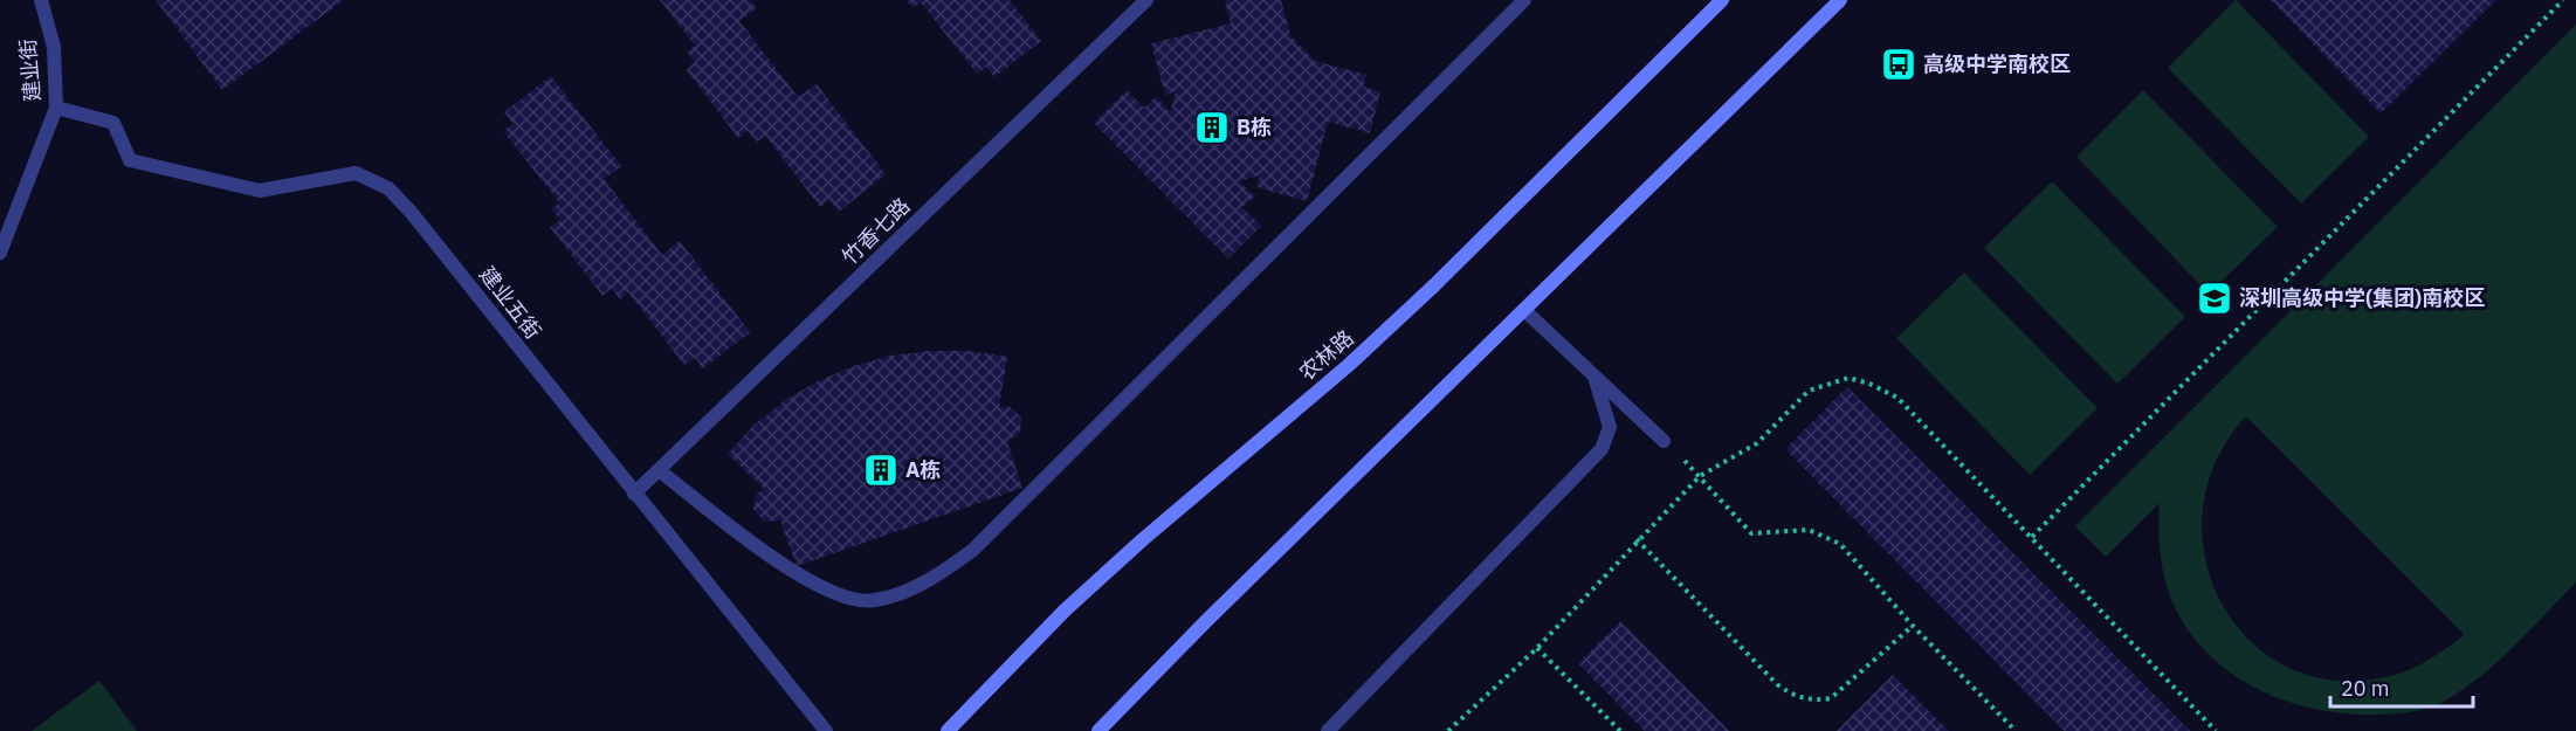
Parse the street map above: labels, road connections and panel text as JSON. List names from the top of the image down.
{
  "streets": {
    "main road": ["农林路"],
    "street": ["建业街", "竹香七路", "建业五街"]
  },
  "crossings": [
    ["建业街", "建业五街"],
    ["竹香七路", "建业五街"]
  ],
  "places": {
    "bus stop": ["高级中学南校区"],
    "building": ["B栋", "A栋"],
    "school or university": ["深圳高级中学(集团)南校区"]
  },
  "scale_bar": "20 m"
}
